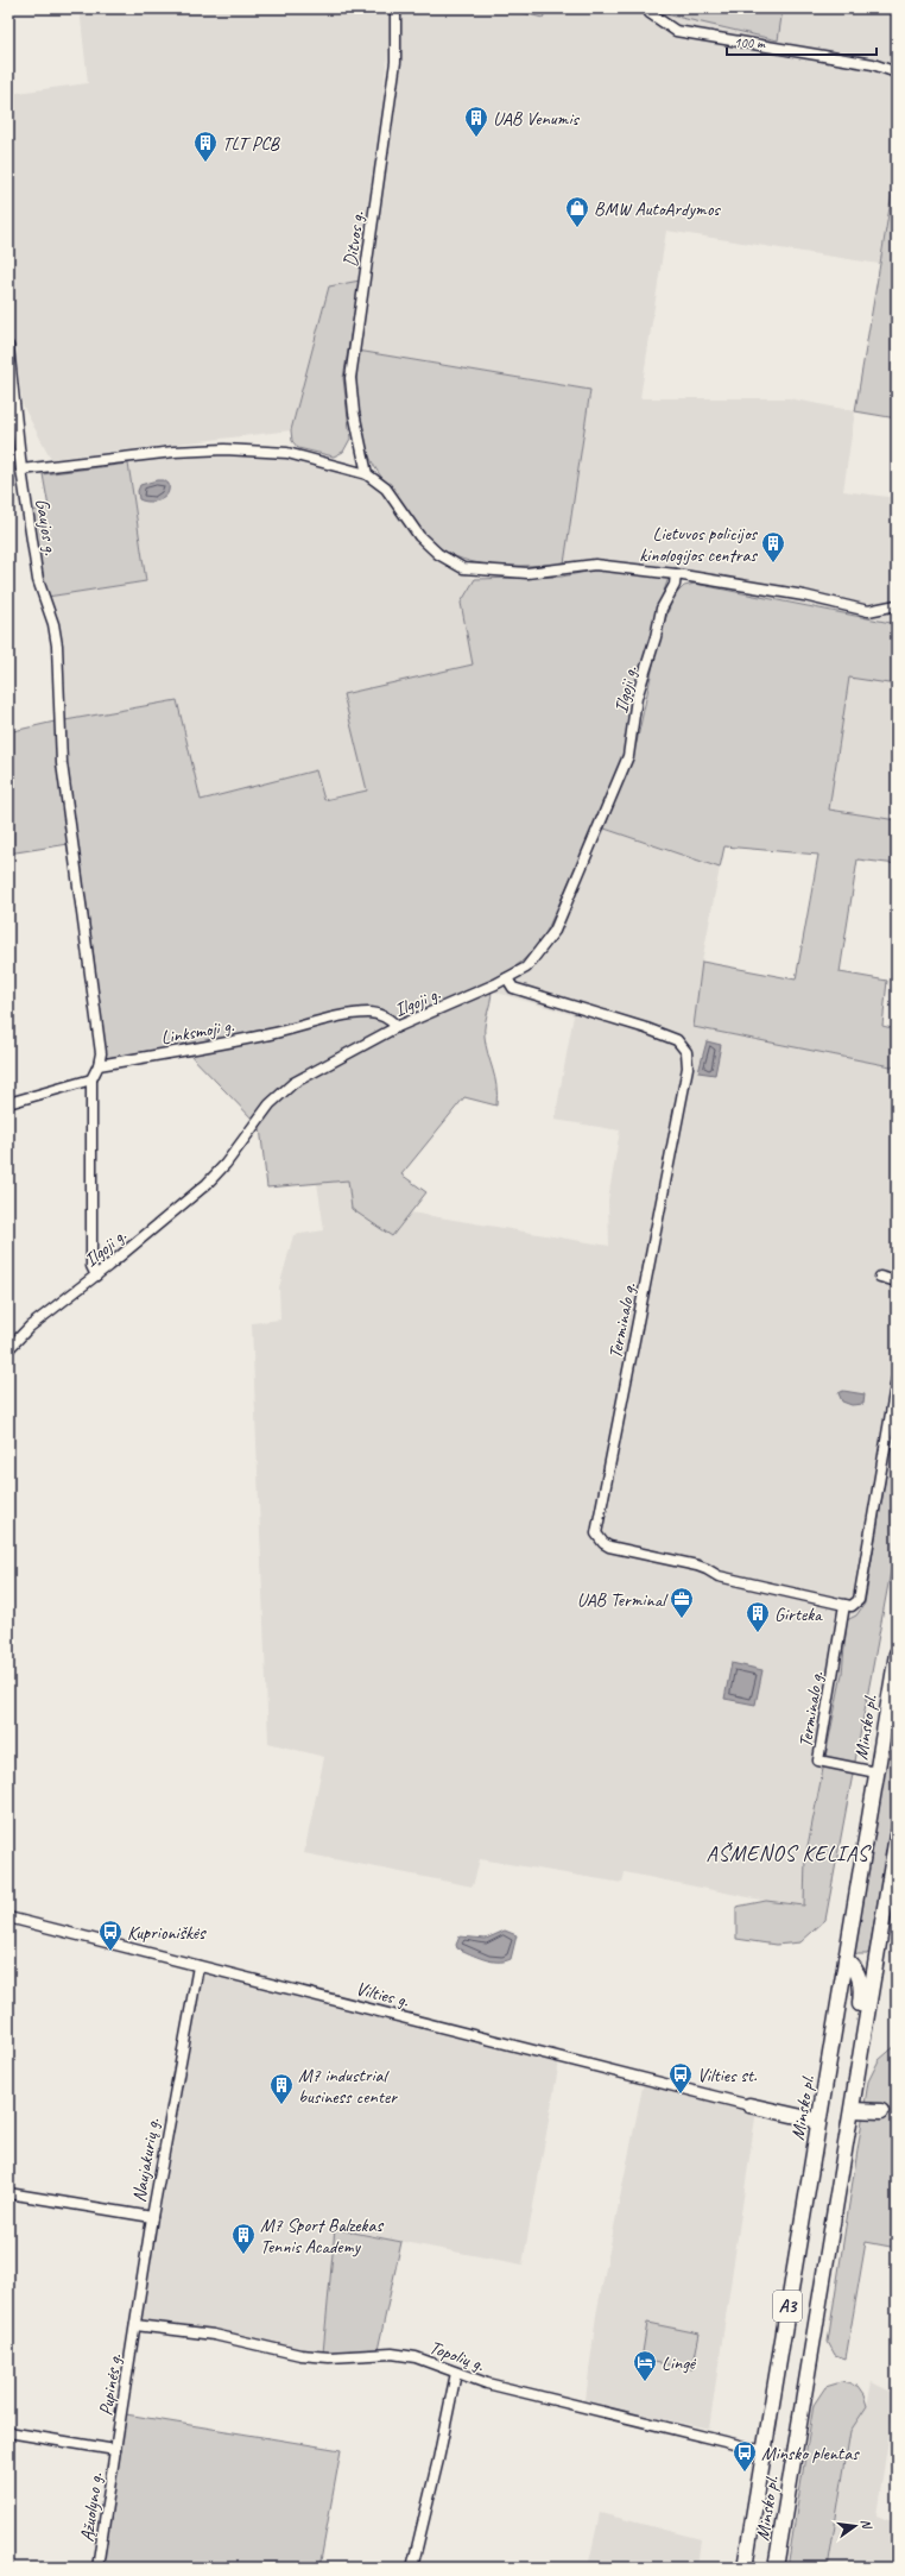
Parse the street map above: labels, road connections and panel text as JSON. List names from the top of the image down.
{
  "streets": {
    "highway": ["Minsko pl.", "A3"],
    "street": [
      "Ditvos g.",
      "Gaujos g.",
      "Ilgoji g.",
      "Linksmoji g.",
      "Terminalo g.",
      "Vilties g.",
      "Naujakurių g.",
      "Topolių g.",
      "Pupinės g.",
      "Ąžuolyno g."
    ]
  },
  "crossings": [
    ["Gaujos g.", "Linksmoji g."],
    ["Ilgoji g.", "Linksmoji g."],
    ["Ilgoji g.", "Terminalo g."],
    ["Terminalo g.", "Minsko pl."],
    ["Minsko pl.", "Topolių g."],
    ["Vilties g.", "Naujakurių g."],
    ["Naujakurių g.", "Pupinės g."],
    ["Topolių g.", "Pupinės g."],
    ["Pupinės g.", "Ąžuolyno g."]
  ],
  "districts": ["AŠMENOS KELIAS"],
  "places": {
    "building": [
      "UAB Venumis",
      "TLT PCB",
      "Lietuvos policijos kinologijos centras",
      "Girteka",
      "M7 industrial business center",
      "M7 Sport Balzekas Tennis Academy"
    ],
    "shop": ["BMW AutoArdymos"],
    "office": ["UAB Terminal"],
    "bus stop": ["Kuprioniškės", "Vilties st.", "Minsko plentas"],
    "hotel": ["Lingė"]
  },
  "scale_bar": "100 m",
  "north": "right"
}
